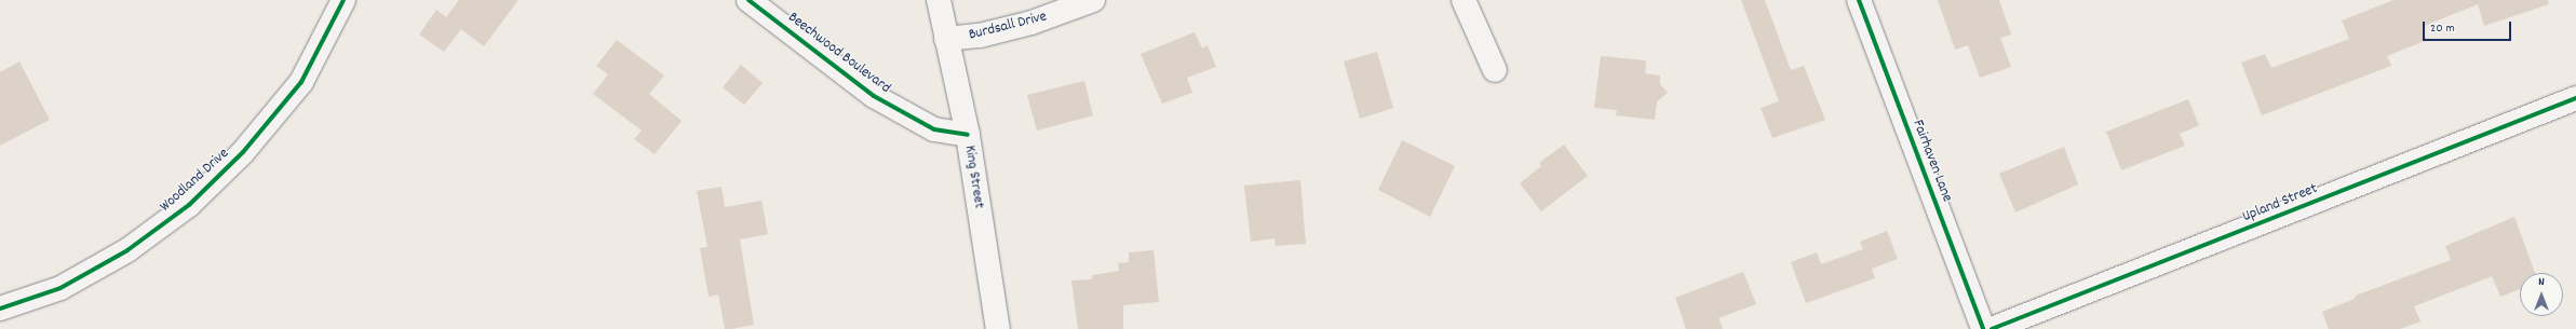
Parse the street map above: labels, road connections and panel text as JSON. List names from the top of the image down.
{
  "streets": {
    "street": [
      "Burdsall Drive",
      "Beechwood Boulevard",
      "Fairhaven Lane",
      "King Street",
      "Woodland Drive",
      "Upland Street"
    ]
  },
  "crossings": [
    ["Burdsall Drive", "King Street"],
    ["Beechwood Boulevard", "King Street"]
  ],
  "scale_bar": "20 m",
  "north": "top"
}
